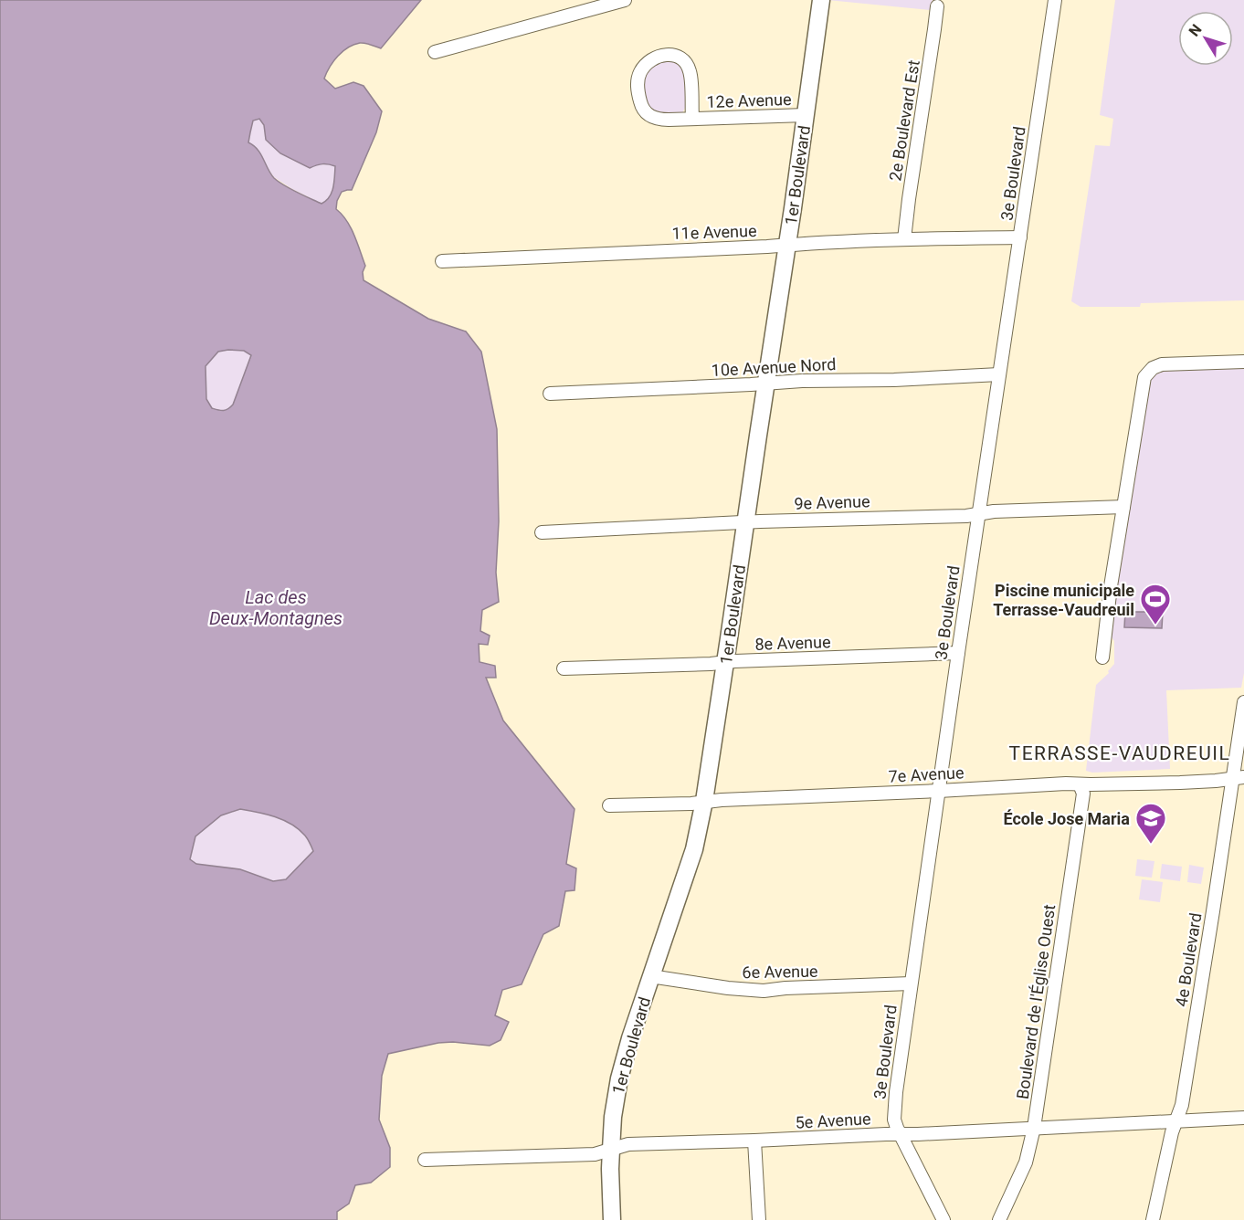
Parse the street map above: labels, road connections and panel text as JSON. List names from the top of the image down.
{
  "streets": {
    "street": [
      "12e Avenue",
      "2e Boulevard Est",
      "3e Boulevard",
      "1er Boulevard",
      "11e Avenue",
      "10e Avenue Nord",
      "9e Avenue",
      "8e Avenue",
      "7e Avenue",
      "4e Boulevard",
      "6e Avenue",
      "Boulevard de l'Église Ouest",
      "5e Avenue"
    ]
  },
  "crossings": [
    ["12e Avenue", "1er Boulevard"],
    ["2e Boulevard Est", "11e Avenue"],
    ["3e Boulevard", "11e Avenue"],
    ["3e Boulevard", "10e Avenue Nord"],
    ["3e Boulevard", "9e Avenue"],
    ["3e Boulevard", "8e Avenue"],
    ["3e Boulevard", "7e Avenue"],
    ["3e Boulevard", "6e Avenue"],
    ["3e Boulevard", "5e Avenue"],
    ["1er Boulevard", "11e Avenue"],
    ["1er Boulevard", "10e Avenue Nord"],
    ["1er Boulevard", "9e Avenue"],
    ["1er Boulevard", "8e Avenue"],
    ["1er Boulevard", "7e Avenue"],
    ["1er Boulevard", "6e Avenue"],
    ["1er Boulevard", "5e Avenue"],
    ["7e Avenue", "4e Boulevard"],
    ["7e Avenue", "Boulevard de l'Église Ouest"],
    ["4e Boulevard", "5e Avenue"],
    ["Boulevard de l'Église Ouest", "5e Avenue"]
  ],
  "districts": ["TERRASSE-VAUDREUIL"],
  "water": ["Lac des Deux-Montagnes"],
  "places": {
    "sports": ["Piscine municipale Terrasse-Vaudreuil"],
    "school or university": ["École Jose Maria"]
  },
  "north": "top left"
}
